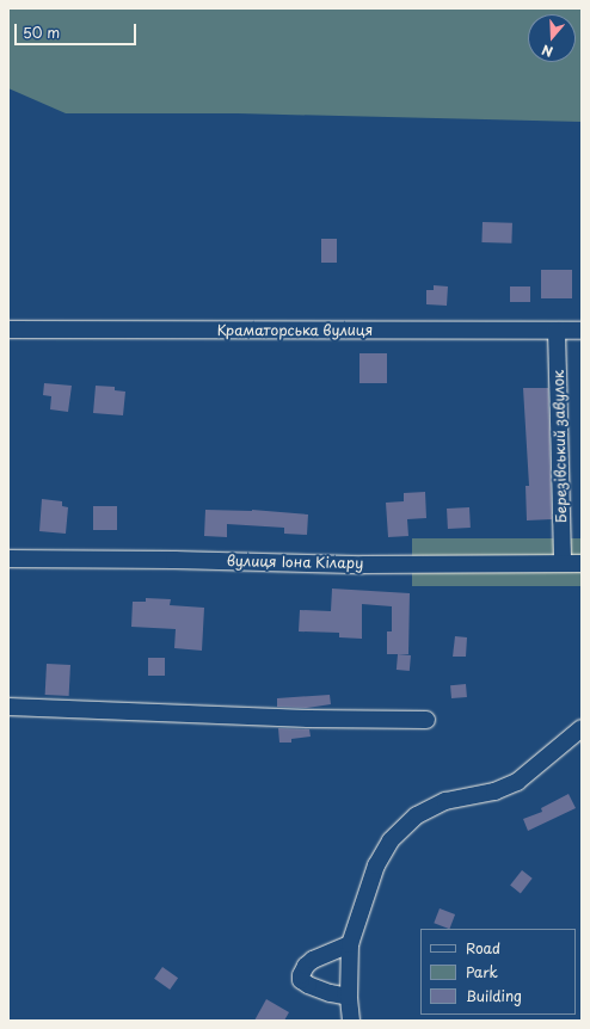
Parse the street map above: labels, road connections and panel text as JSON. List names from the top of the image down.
{
  "streets": {
    "street": ["Краматорська вулиця", "Березівський завулок", "вулиця Іона Кілару"]
  },
  "crossings": [
    ["Краматорська вулиця", "Березівський завулок"],
    ["Березівський завулок", "вулиця Іона Кілару"]
  ],
  "legend": ["Road", "Park", "Building"],
  "scale_bar": "50 m",
  "north": "bottom"
}
